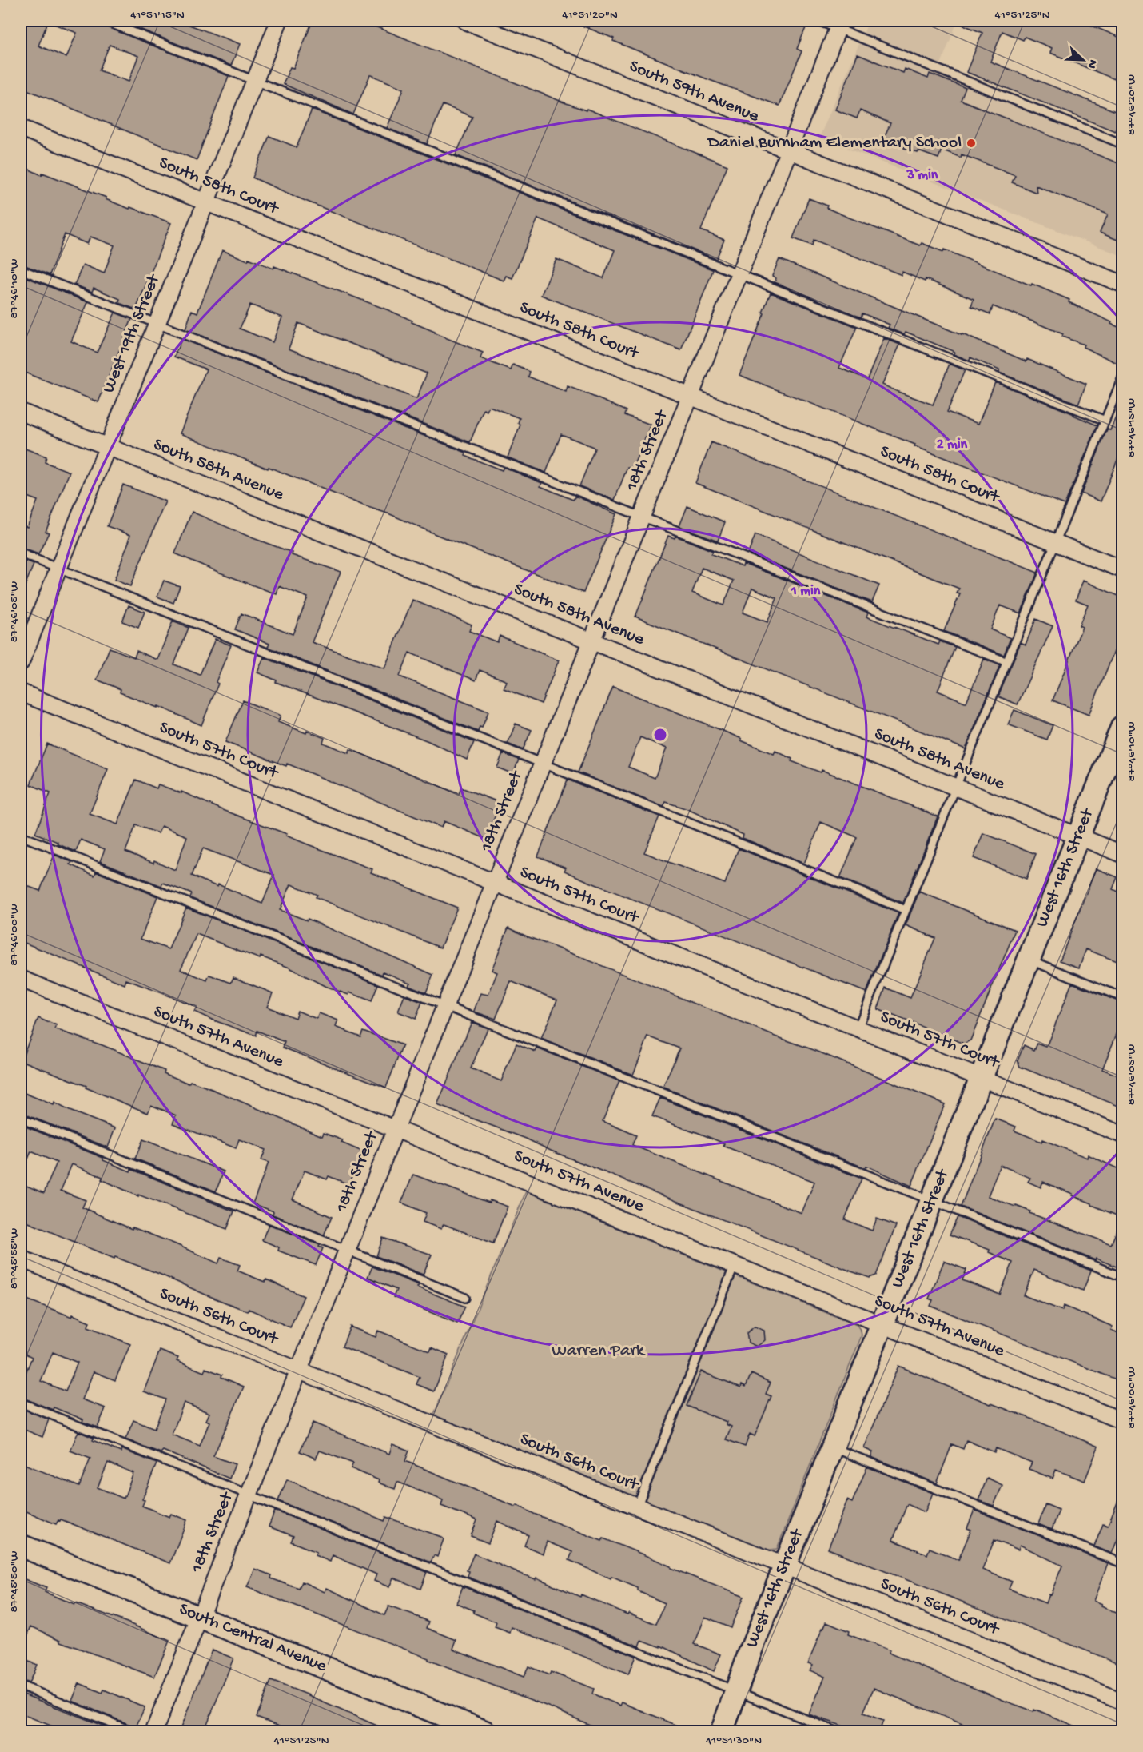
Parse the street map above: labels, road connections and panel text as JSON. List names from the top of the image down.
{
  "streets": {
    "street": [
      "South 59th Avenue",
      "South 58th Court",
      "West 19th Street",
      "18th Street",
      "South 58th Avenue",
      "South 57th Court",
      "West 16th Street",
      "South 57th Avenue",
      "South 56th Court",
      "South Central Avenue"
    ]
  },
  "crossings": [
    ["South 59th Avenue", "18th Street"],
    ["South 58th Court", "West 19th Street"],
    ["South 58th Court", "18th Street"],
    ["West 19th Street", "South 58th Avenue"],
    ["18th Street", "South 58th Avenue"],
    ["18th Street", "South 57th Court"],
    ["18th Street", "South 57th Avenue"],
    ["18th Street", "South 56th Court"],
    ["18th Street", "South Central Avenue"],
    ["South 58th Avenue", "West 16th Street"],
    ["South 57th Court", "West 16th Street"],
    ["West 16th Street", "South 57th Avenue"],
    ["West 16th Street", "South 56th Court"]
  ],
  "parks": ["Warren Park"],
  "places": ["Daniel Burnham Elementary School"],
  "north": "bottom right",
  "coordinates": [
    "41°51'15\"N",
    "41°51'20\"N",
    "41°51'25\"N",
    "87°46'20\"W",
    "87°46'10\"W",
    "87°46'15\"W",
    "87°46'05\"W",
    "87°46'00\"W",
    "87°45'55\"W",
    "87°45'50\"W",
    "41°51'30\"N"
  ],
  "rings": ["3 min", "2 min", "1 min"]
}
